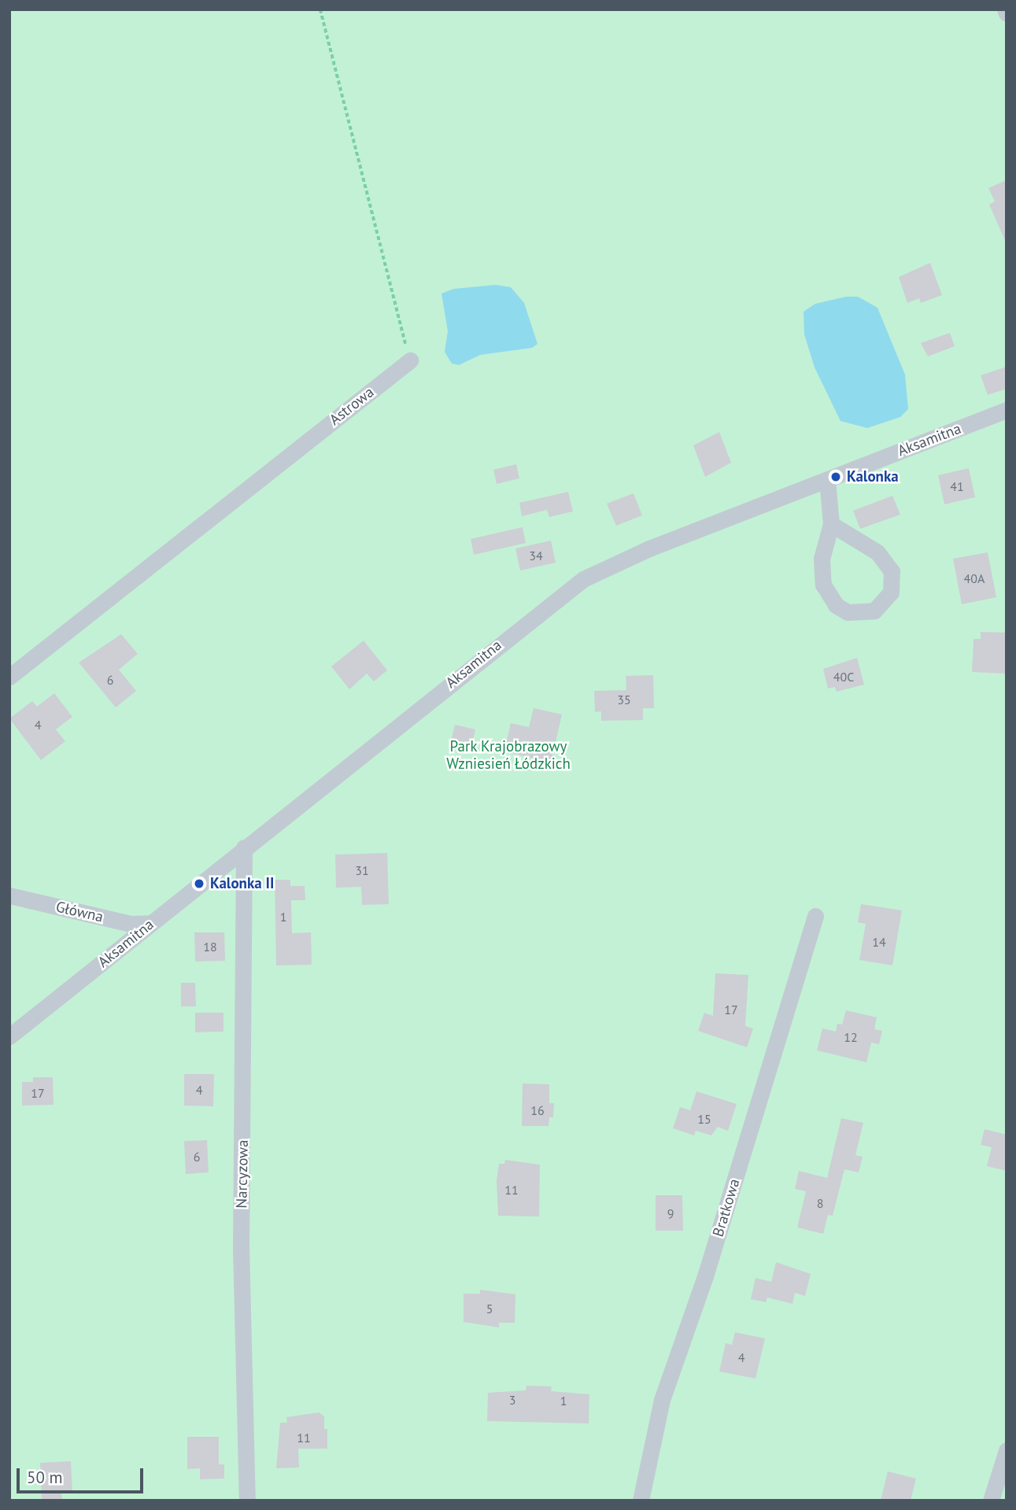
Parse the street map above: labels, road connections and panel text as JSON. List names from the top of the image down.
{
  "streets": {
    "street": [
      "Astrowa",
      "Aksamitna",
      "Główna",
      "Narcyzowa",
      "Bratkowa"
    ]
  },
  "crossings": [
    ["Aksamitna", "Główna"],
    ["Aksamitna", "Narcyzowa"]
  ],
  "parks": ["Park Krajobrazowy Wzniesień Łódzkich"],
  "places": ["Kalonka", "Kalonka II"],
  "house_numbers": [
    "41",
    "34",
    "40A",
    "40C",
    "6",
    "35",
    "4",
    "31",
    "1",
    "14",
    "18",
    "17",
    "12",
    "4",
    "17",
    "16",
    "15",
    "6",
    "11",
    "8",
    "9",
    "5",
    "4",
    "3",
    "1",
    "11"
  ],
  "scale_bar": "50 m"
}
